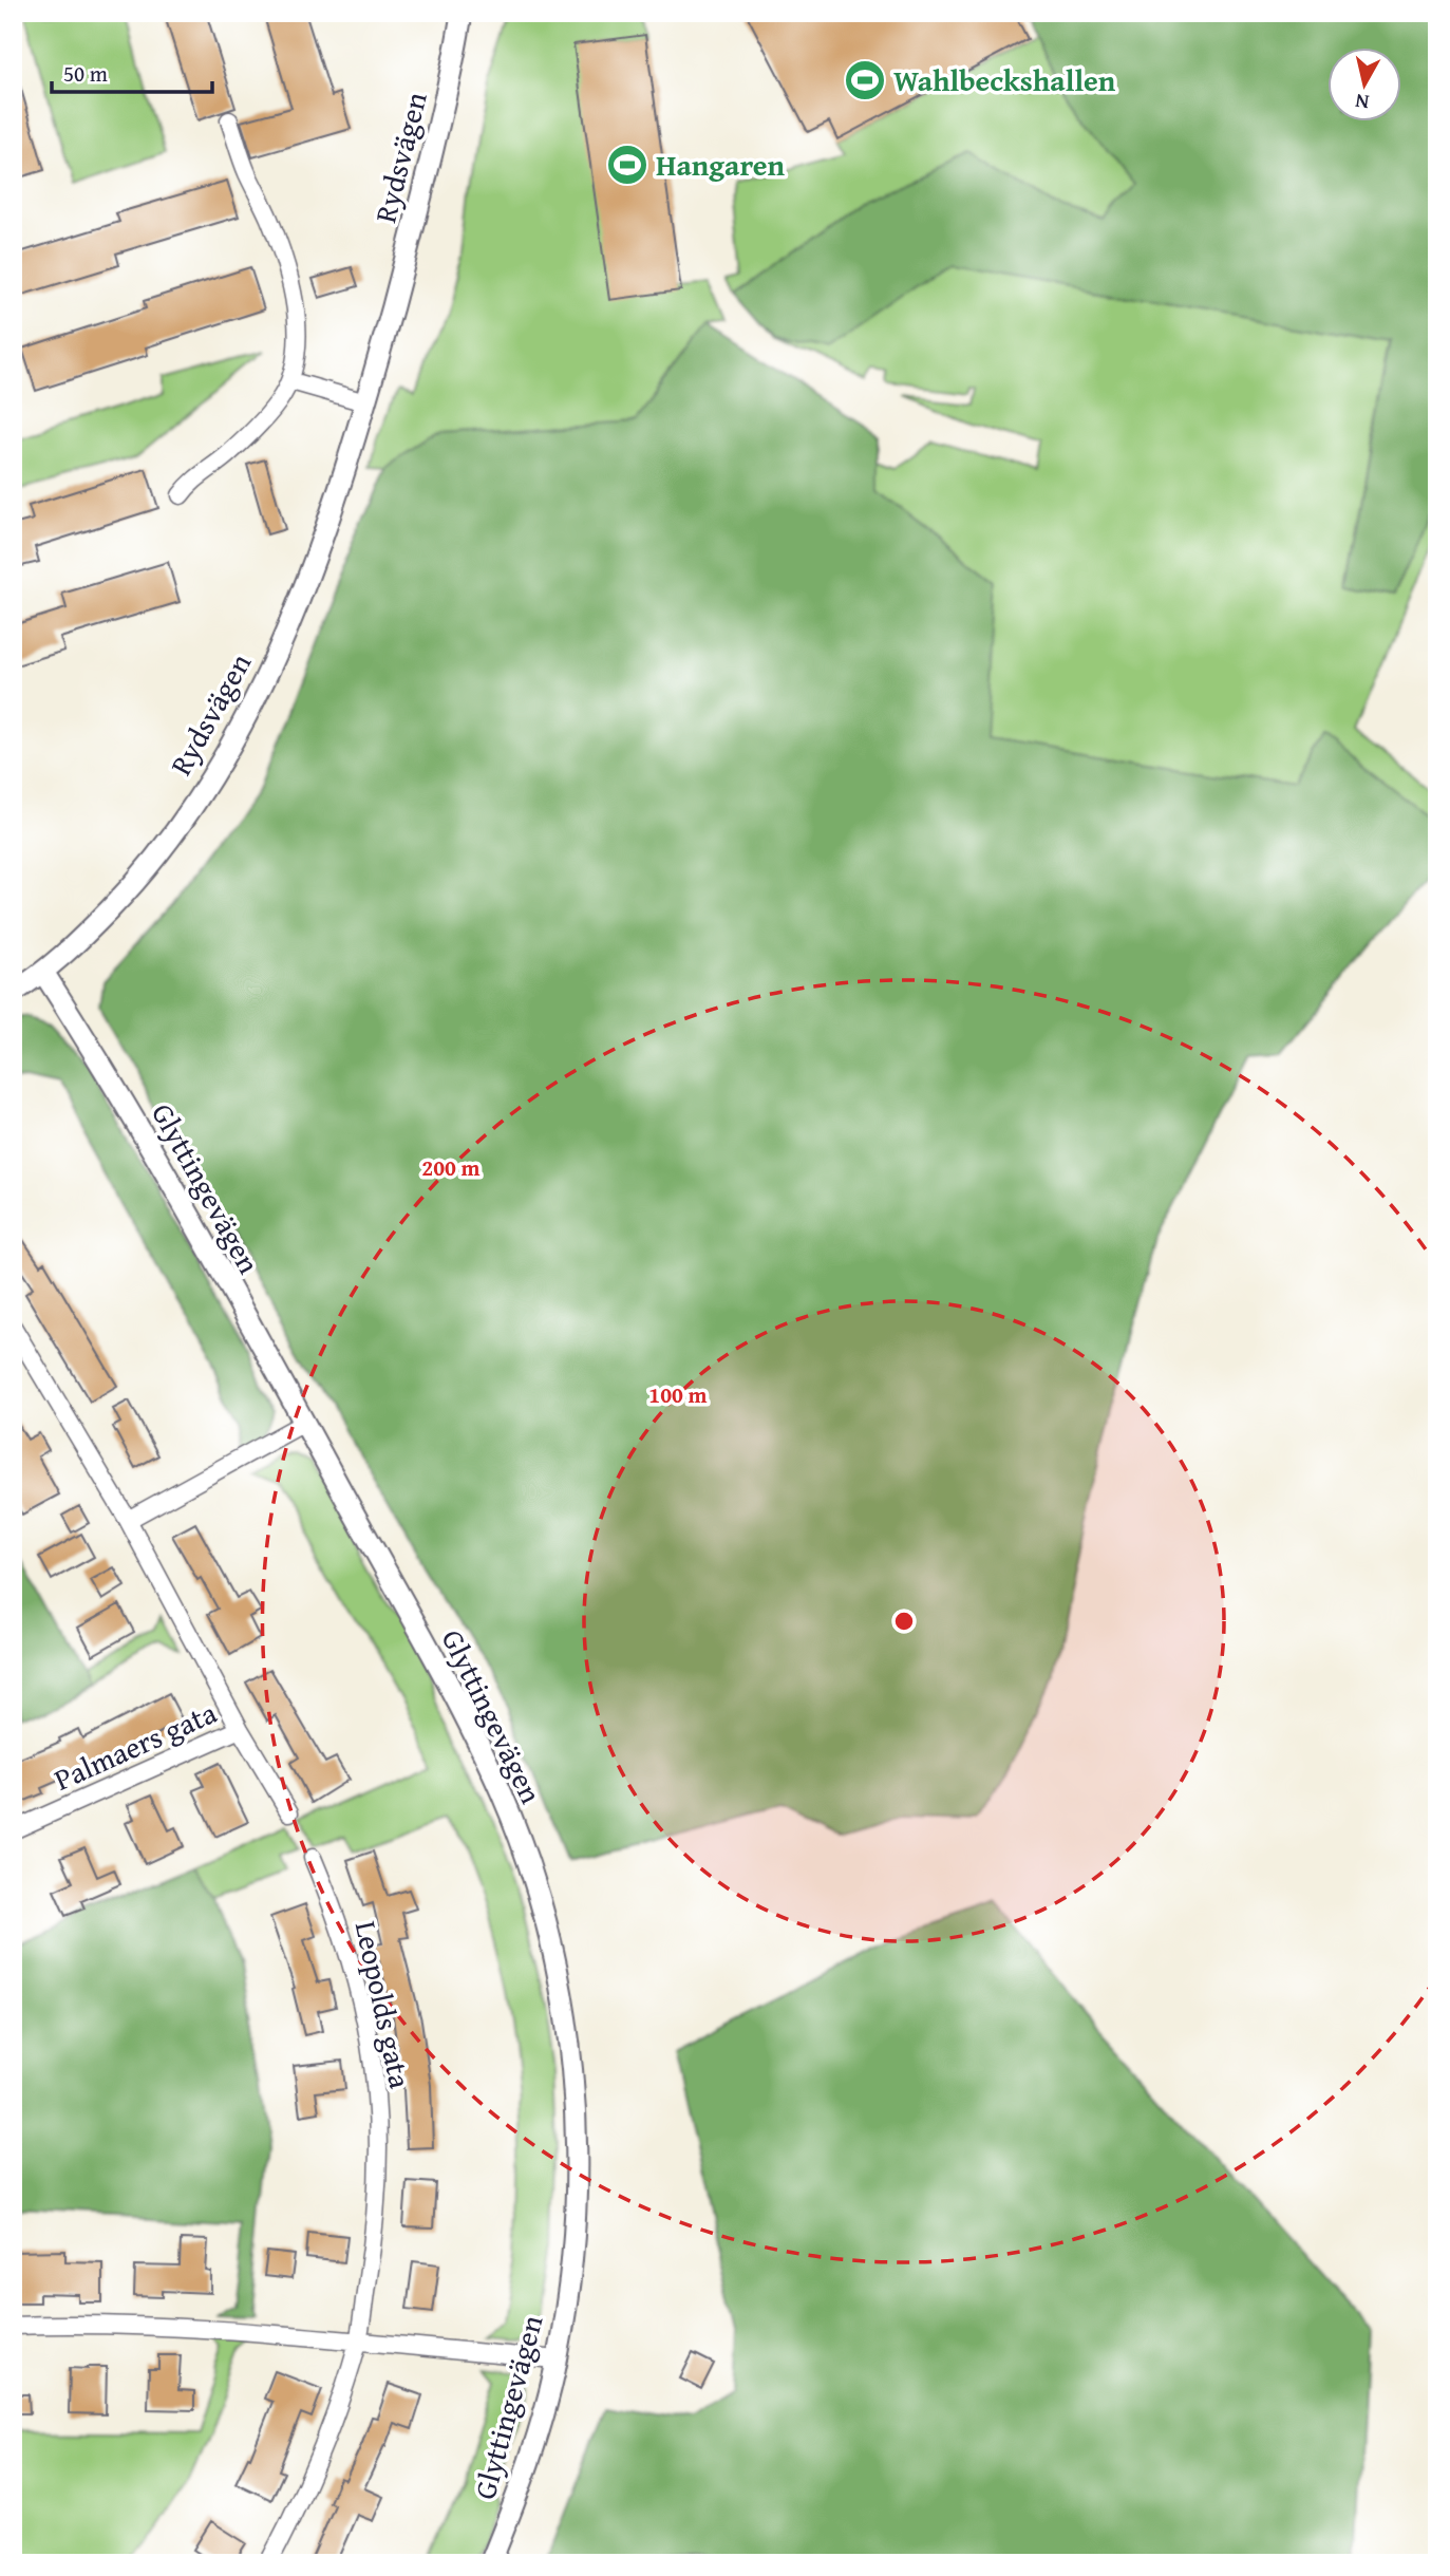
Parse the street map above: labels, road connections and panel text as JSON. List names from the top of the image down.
{
  "streets": {
    "street": [
      "Rydsvägen",
      "Glyttingevägen",
      "Palmaers gata",
      "Leopolds gata"
    ]
  },
  "crossings": [
    ["Rydsvägen", "Glyttingevägen"]
  ],
  "places": {
    "sports": ["Wahlbeckshallen", "Hangaren"]
  },
  "scale_bar": "50 m",
  "north": "bottom",
  "rings": ["200 m", "100 m"]
}
